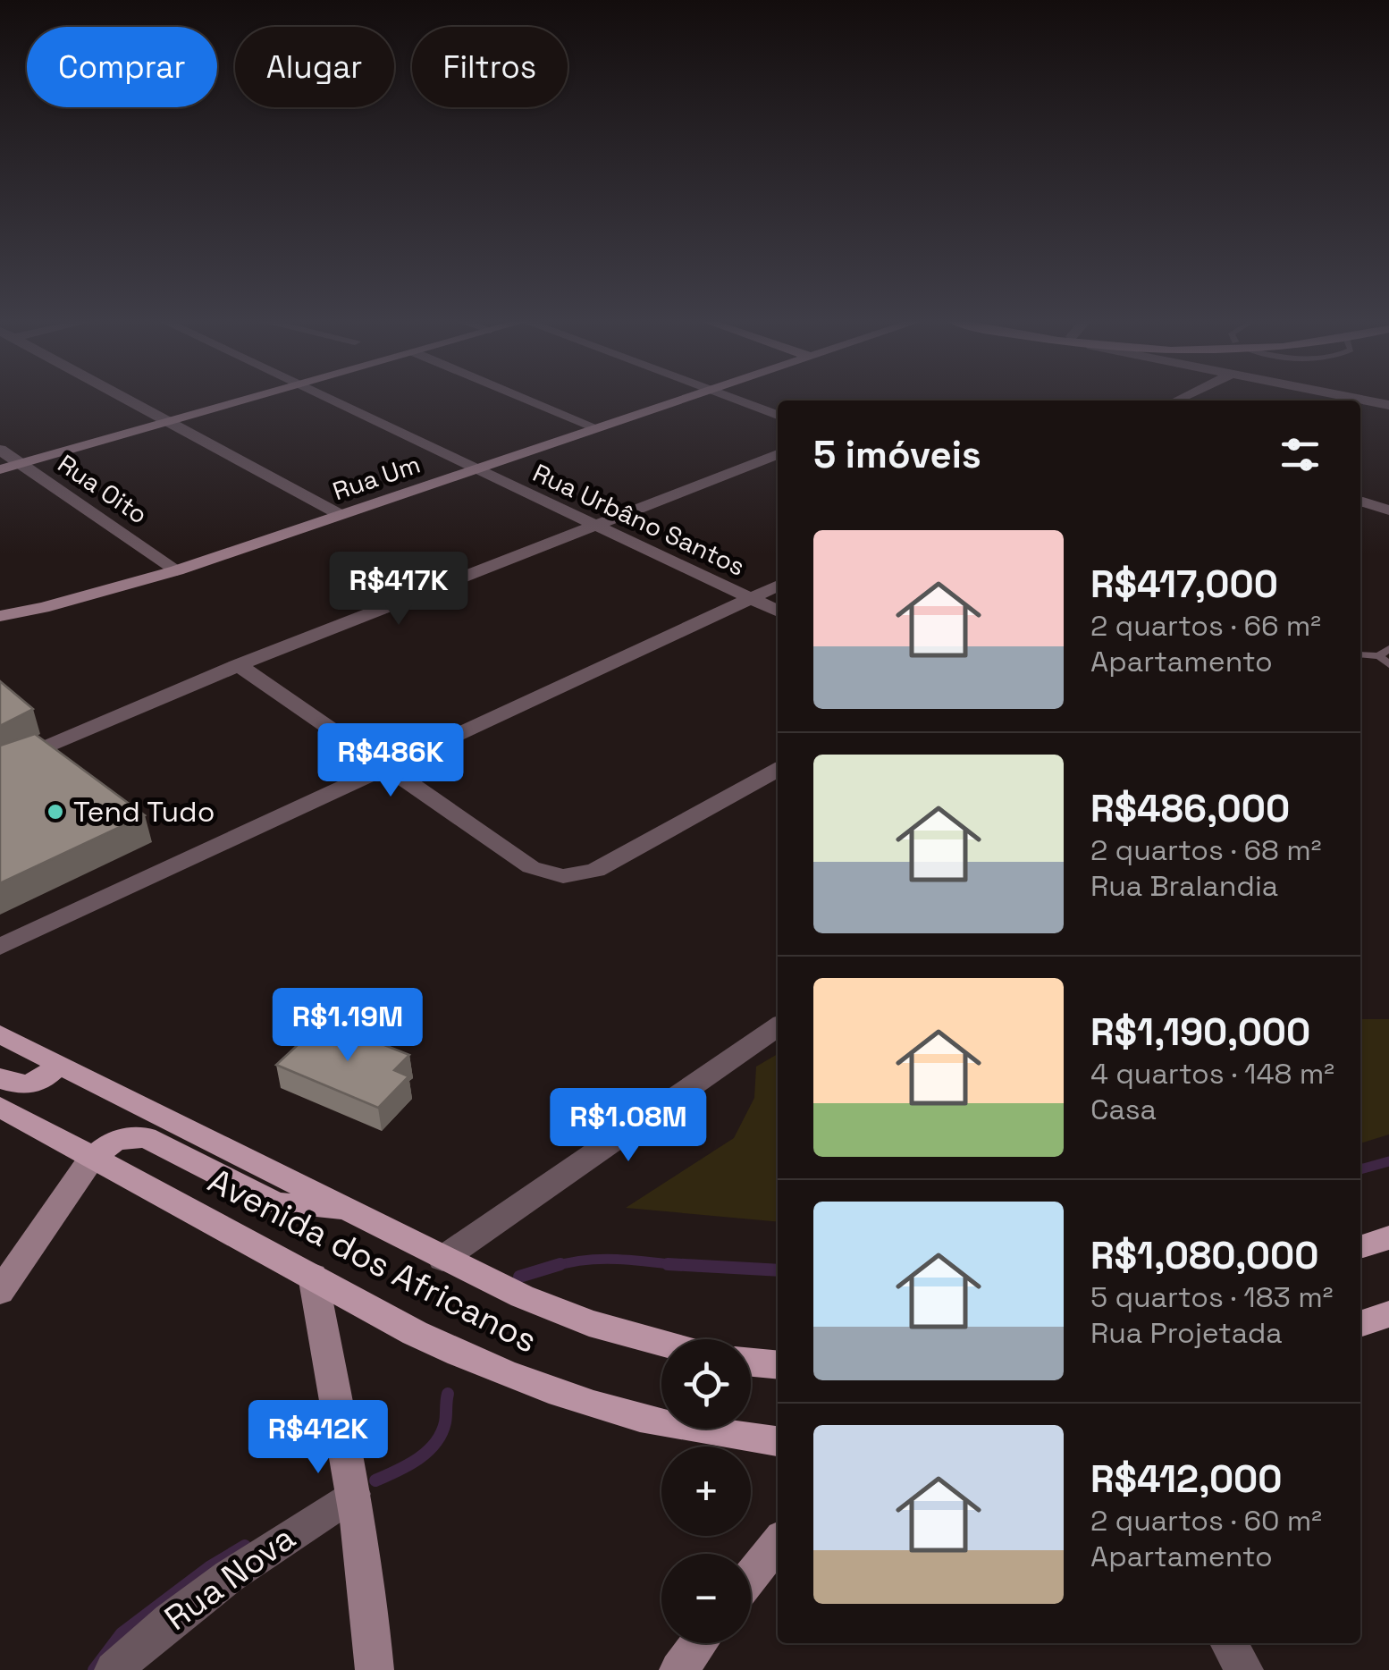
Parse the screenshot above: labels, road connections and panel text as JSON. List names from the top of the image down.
{
  "streets": {
    "main road": ["Rua Um", "Avenida dos Africanos"],
    "street": ["Rua Oito", "Rua Urbâno Santos", "Rua Nova"]
  },
  "crossings": [
    ["Rua Um", "Rua Oito"],
    ["Rua Um", "Rua Urbâno Santos"]
  ],
  "places": ["Tend Tudo"],
  "page": {
    "chip": ["Comprar", "Alugar", "Filtros"],
    "heading": "5 imóveis",
    "list": [
      {
        "name": "R$417,000",
        "note": "2 quartos · 66 m² · Apartamento"
      },
      {
        "name": "R$486,000",
        "note": "2 quartos · 68 m² · Rua Bralandia"
      },
      {
        "name": "R$1,190,000",
        "note": "4 quartos · 148 m² · Casa"
      },
      {
        "name": "R$1,080,000",
        "note": "5 quartos · 183 m² · Rua Projetada"
      },
      {
        "name": "R$412,000",
        "note": "2 quartos · 60 m² · Apartamento"
      }
    ],
    "price": [
      "R$417K",
      "R$486K",
      "R$1.19M",
      "R$1.08M",
      "R$412K"
    ],
    "map_buttons": ["+", "−"]
  }
}
